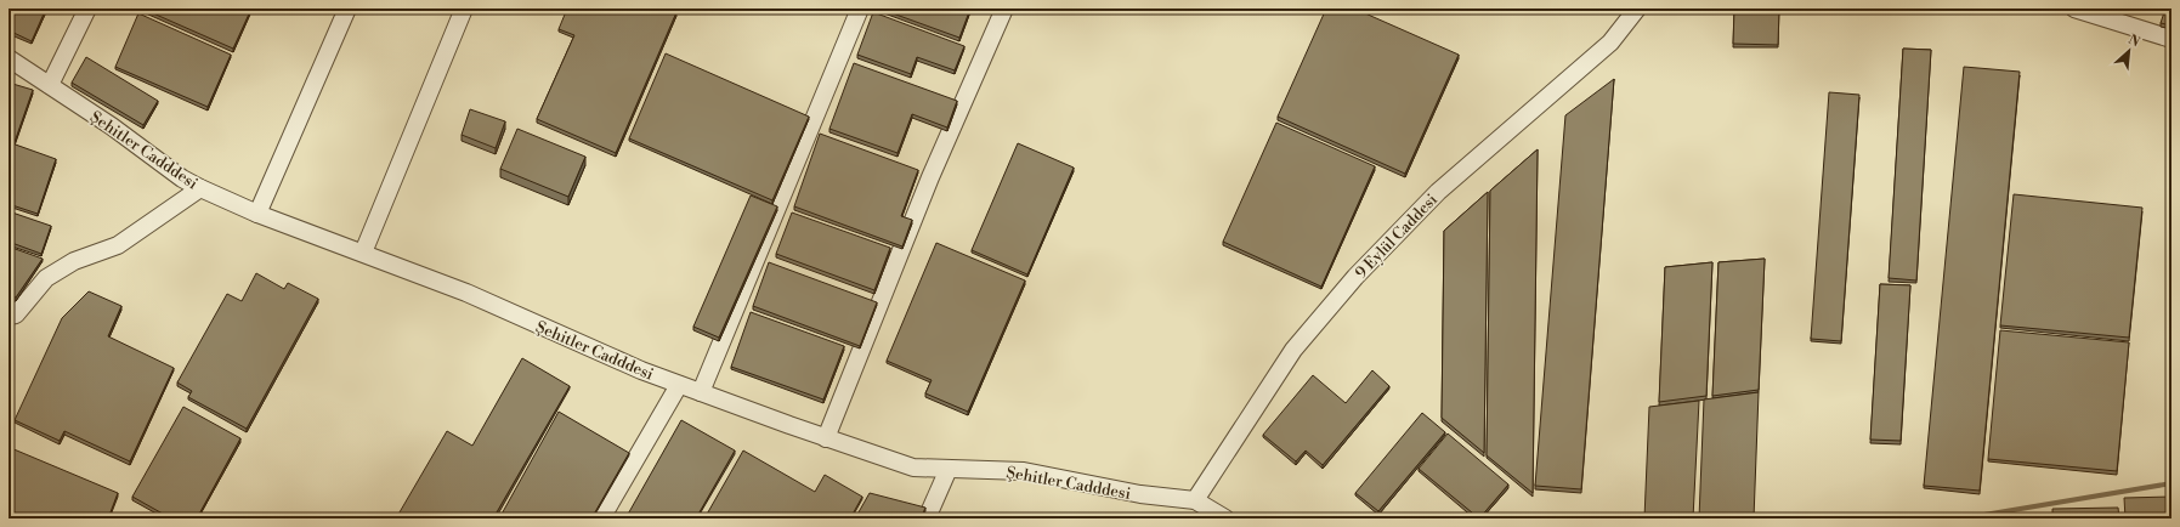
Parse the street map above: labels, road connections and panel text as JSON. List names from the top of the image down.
{
  "streets": {
    "street": ["Şehitler Cadddesi", "9 Eylül Caddesi"]
  },
  "crossings": [
    ["Şehitler Cadddesi", "9 Eylül Caddesi"]
  ],
  "north": "top right"
}
